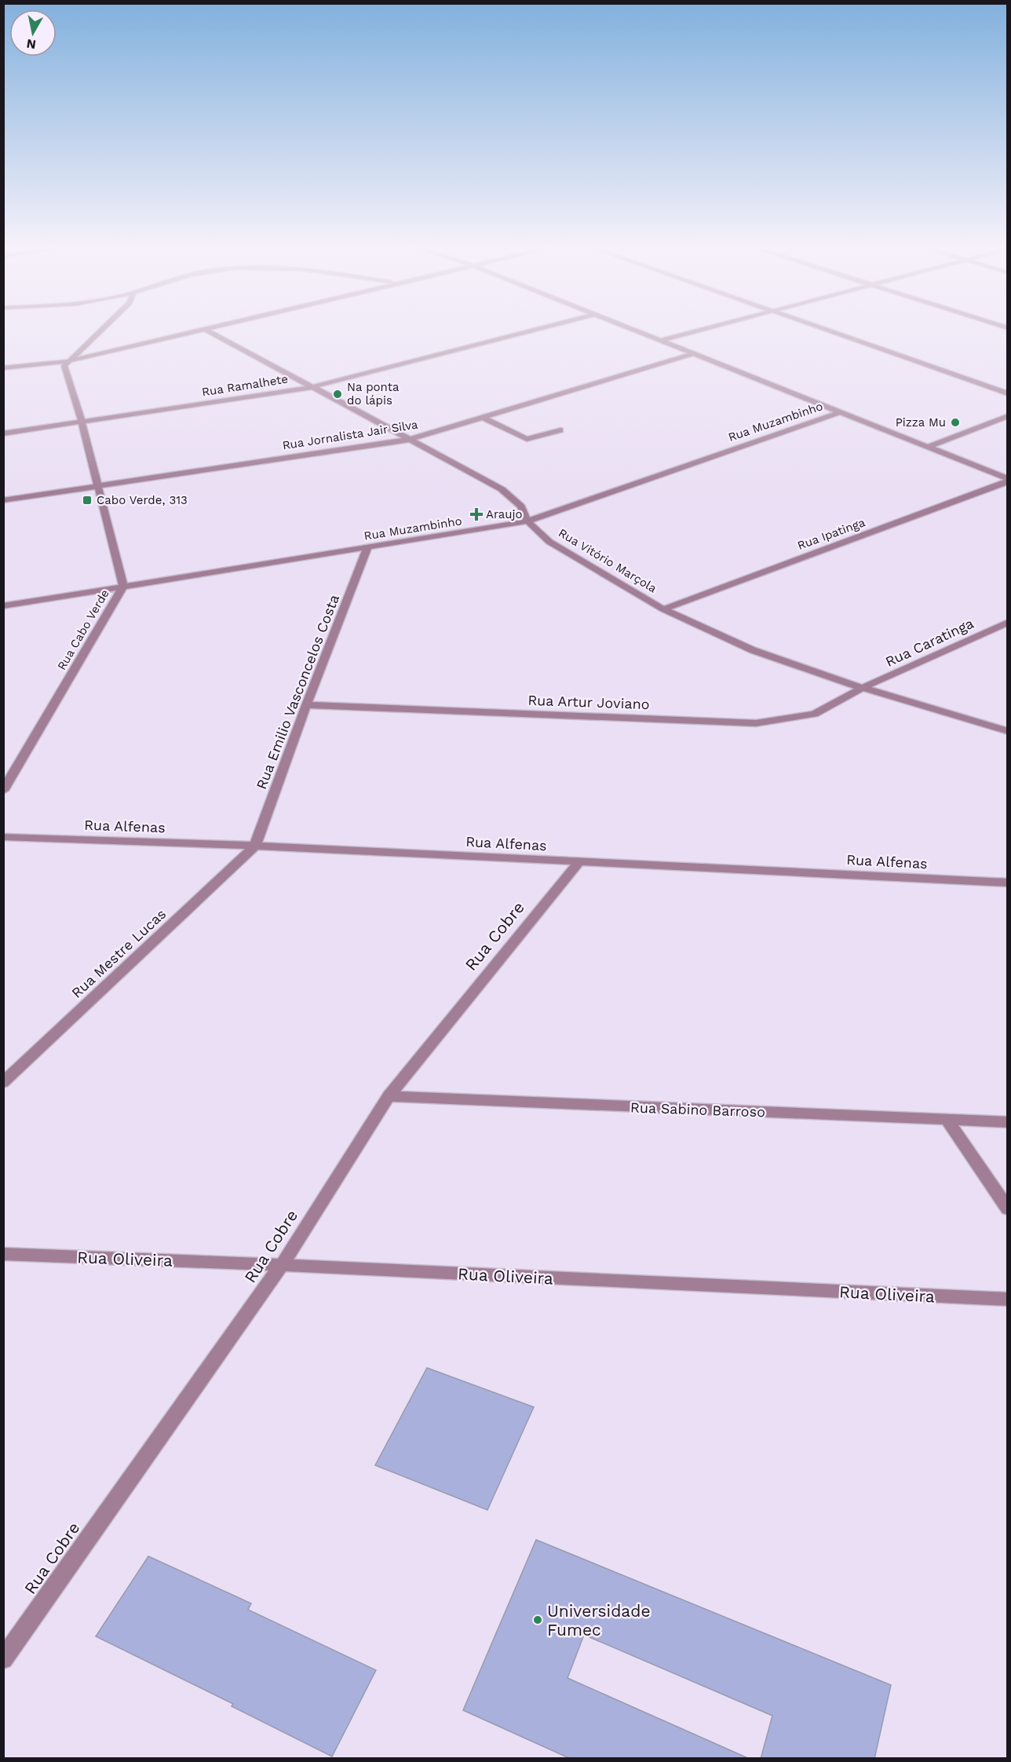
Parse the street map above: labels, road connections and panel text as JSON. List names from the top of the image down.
{
  "streets": {
    "street": [
      "Rua Ramalhete",
      "Rua Muzambinho",
      "Rua Jornalista Jair Silva",
      "Rua Ipatinga",
      "Rua Vitório Marçola",
      "Rua Cabo Verde",
      "Rua Caratinga",
      "Rua Emilio Vasconcelos Costa",
      "Rua Artur Joviano",
      "Rua Alfenas",
      "Rua Cobre",
      "Rua Mestre Lucas",
      "Rua Sabino Barroso",
      "Rua Oliveira"
    ]
  },
  "crossings": [
    ["Rua Ramalhete", "Rua Vitório Marçola"],
    ["Rua Ramalhete", "Rua Cabo Verde"],
    ["Rua Muzambinho", "Rua Vitório Marçola"],
    ["Rua Muzambinho", "Rua Cabo Verde"],
    ["Rua Muzambinho", "Rua Emilio Vasconcelos Costa"],
    ["Rua Jornalista Jair Silva", "Rua Vitório Marçola"],
    ["Rua Jornalista Jair Silva", "Rua Cabo Verde"],
    ["Rua Ipatinga", "Rua Vitório Marçola"],
    ["Rua Vitório Marçola", "Rua Caratinga"],
    ["Rua Vitório Marçola", "Rua Artur Joviano"],
    ["Rua Caratinga", "Rua Artur Joviano"],
    ["Rua Emilio Vasconcelos Costa", "Rua Artur Joviano"],
    ["Rua Emilio Vasconcelos Costa", "Rua Alfenas"],
    ["Rua Emilio Vasconcelos Costa", "Rua Mestre Lucas"],
    ["Rua Alfenas", "Rua Cobre"],
    ["Rua Alfenas", "Rua Mestre Lucas"],
    ["Rua Cobre", "Rua Sabino Barroso"],
    ["Rua Cobre", "Rua Oliveira"]
  ],
  "places": {
    "other": ["Na ponta do lápis", "Pizza Mu", "Universidade Fumec"],
    "transit": ["Cabo Verde, 313"],
    "health": ["Araujo"]
  },
  "north": "bottom"
}
